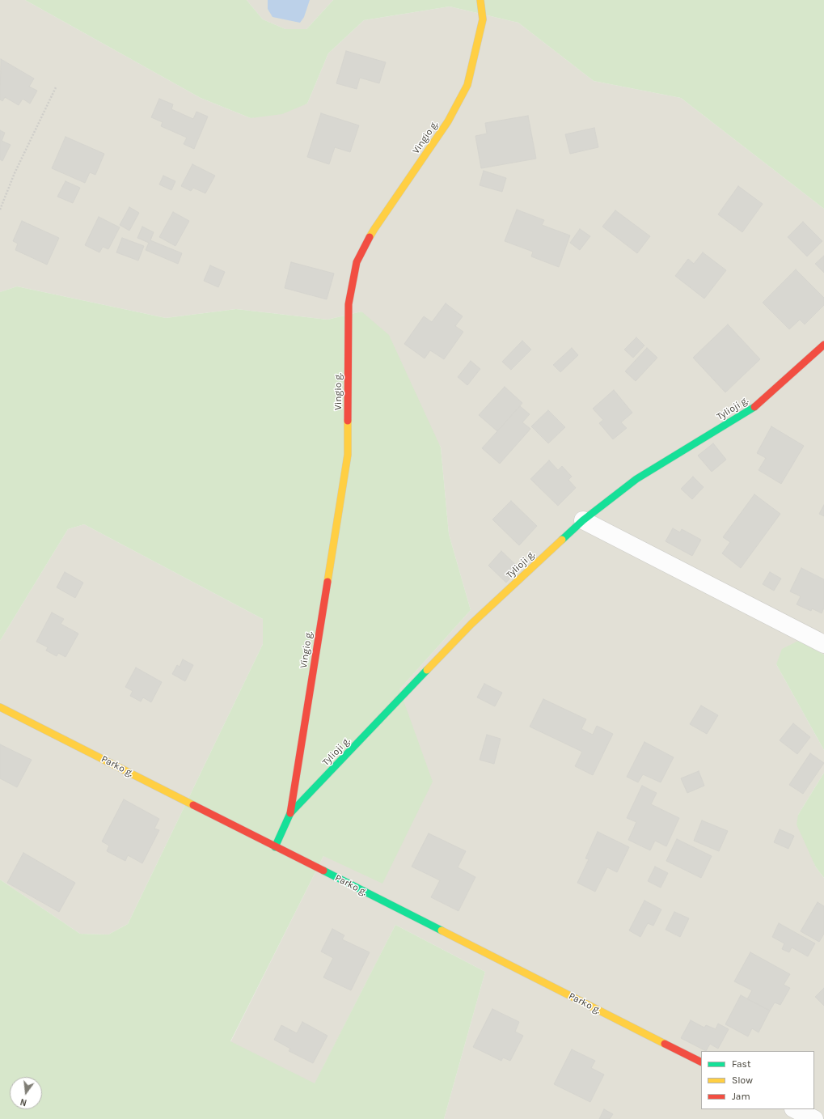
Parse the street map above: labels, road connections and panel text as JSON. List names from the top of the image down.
{
  "streets": {
    "street": ["Vingio g.", "Tylioji g.", "Parko g."]
  },
  "crossings": [
    ["Vingio g.", "Tylioji g."],
    ["Tylioji g.", "Parko g."]
  ],
  "legend": ["Fast", "Slow", "Jam"],
  "north": "bottom"
}
